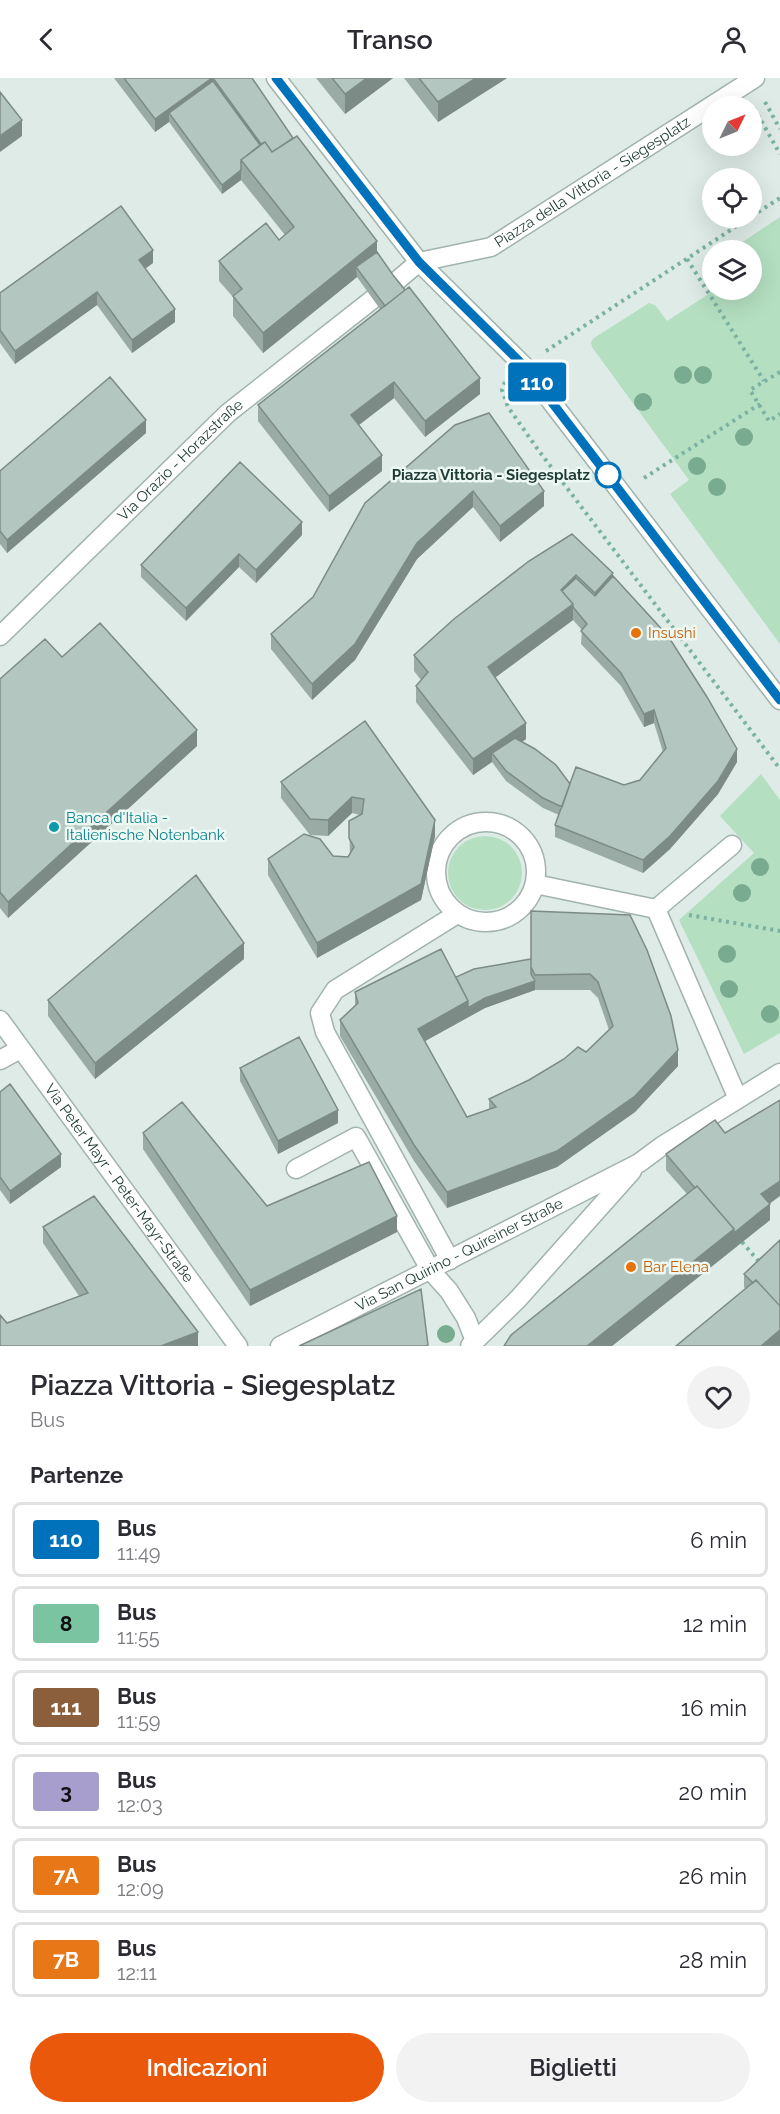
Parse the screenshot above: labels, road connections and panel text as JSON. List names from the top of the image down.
{
  "streets": {
    "street": [
      "Piazza della Vittoria - Siegesplatz",
      "Via Orazio - Horazstraße",
      "Via Peter Mayr - Peter-Mayr-Straße",
      "Via San Quirino - Quireiner Straße"
    ]
  },
  "places": [
    "Piazza Vittoria - Siegesplatz",
    "Insushi",
    "Banca d'Italia - Italienische Notenbank",
    "Bar Elena"
  ],
  "lines": ["bus line 110"],
  "north": "top right",
  "page": {
    "header": "Transo",
    "on_map": "110",
    "heading": [
      ["Piazza Vittoria - Siegesplatz", "Bus"],
      "Partenze"
    ],
    "list": [
      {
        "mark": "110",
        "name": "Bus",
        "note": "11:49",
        "value": "6 min"
      },
      {
        "mark": "8",
        "name": "Bus",
        "note": "11:55",
        "value": "12 min"
      },
      {
        "mark": "111",
        "name": "Bus",
        "note": "11:59",
        "value": "16 min"
      },
      {
        "mark": "3",
        "name": "Bus",
        "note": "12:03",
        "value": "20 min"
      },
      {
        "mark": "7A",
        "name": "Bus",
        "note": "12:09",
        "value": "26 min"
      },
      {
        "mark": "7B",
        "name": "Bus",
        "note": "12:11",
        "value": "28 min"
      }
    ],
    "buttons": ["Indicazioni", "Biglietti"]
  }
}
